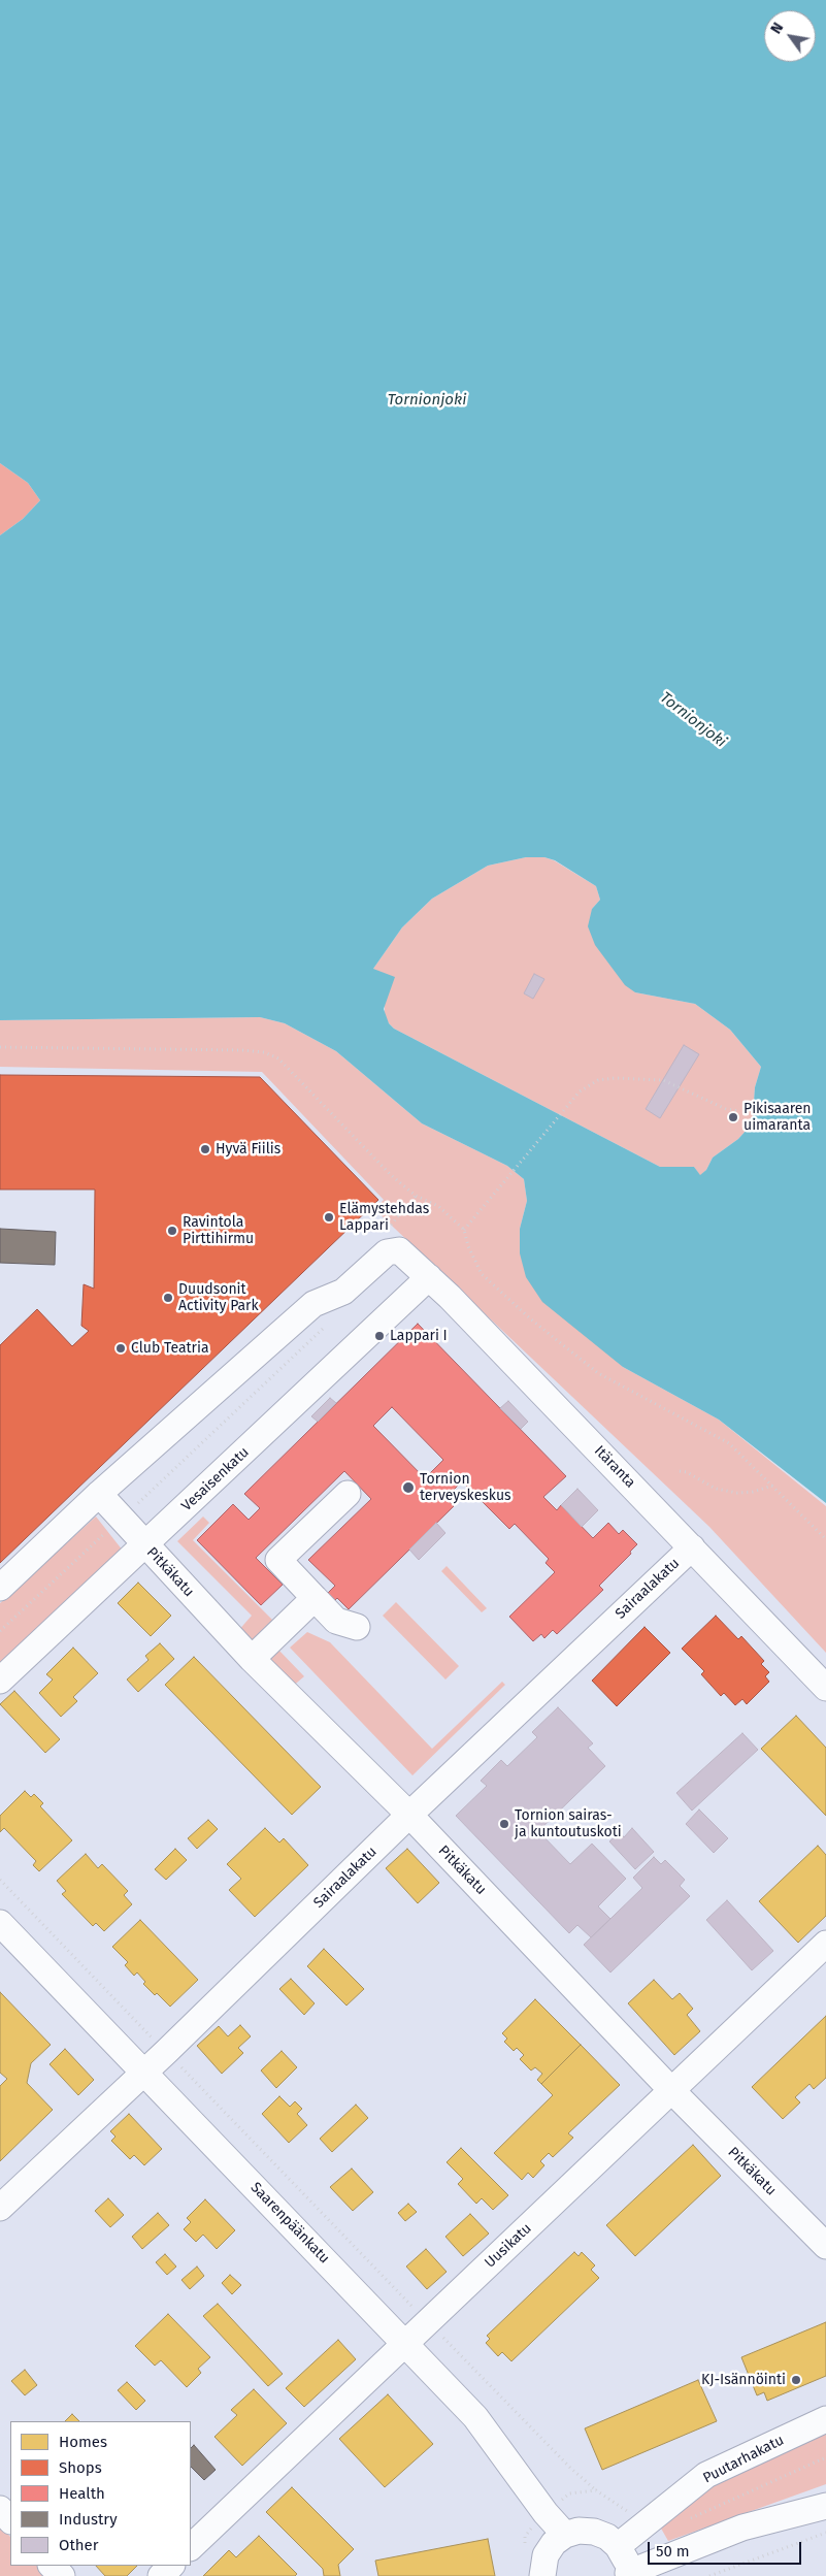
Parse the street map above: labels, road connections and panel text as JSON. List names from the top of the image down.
{
  "streets": {
    "street": [
      "Itäranta",
      "Vesaisenkatu",
      "Pitkäkatu",
      "Sairaalakatu",
      "Saarenpäänkatu",
      "Uusikatu",
      "Puutarhakatu"
    ]
  },
  "crossings": [
    ["Itäranta", "Vesaisenkatu"],
    ["Itäranta", "Sairaalakatu"],
    ["Vesaisenkatu", "Pitkäkatu"],
    ["Pitkäkatu", "Sairaalakatu"],
    ["Pitkäkatu", "Uusikatu"],
    ["Sairaalakatu", "Saarenpäänkatu"],
    ["Saarenpäänkatu", "Uusikatu"]
  ],
  "water": ["Tornionjoki"],
  "places": [
    "Pikisaaren uimaranta",
    "Hyvä Fiilis",
    "Elämystehdas Lappari",
    "Ravintola Pirttihirmu",
    "Duudsonit Activity Park",
    "Lappari I",
    "Club Teatria",
    "Tornion terveyskeskus",
    "Tornion sairas- ja kuntoutuskoti",
    "KJ-Isännöinti"
  ],
  "legend": [
    "Homes",
    "Shops",
    "Health",
    "Industry",
    "Other"
  ],
  "scale_bar": "50 m",
  "north": "top left"
}
